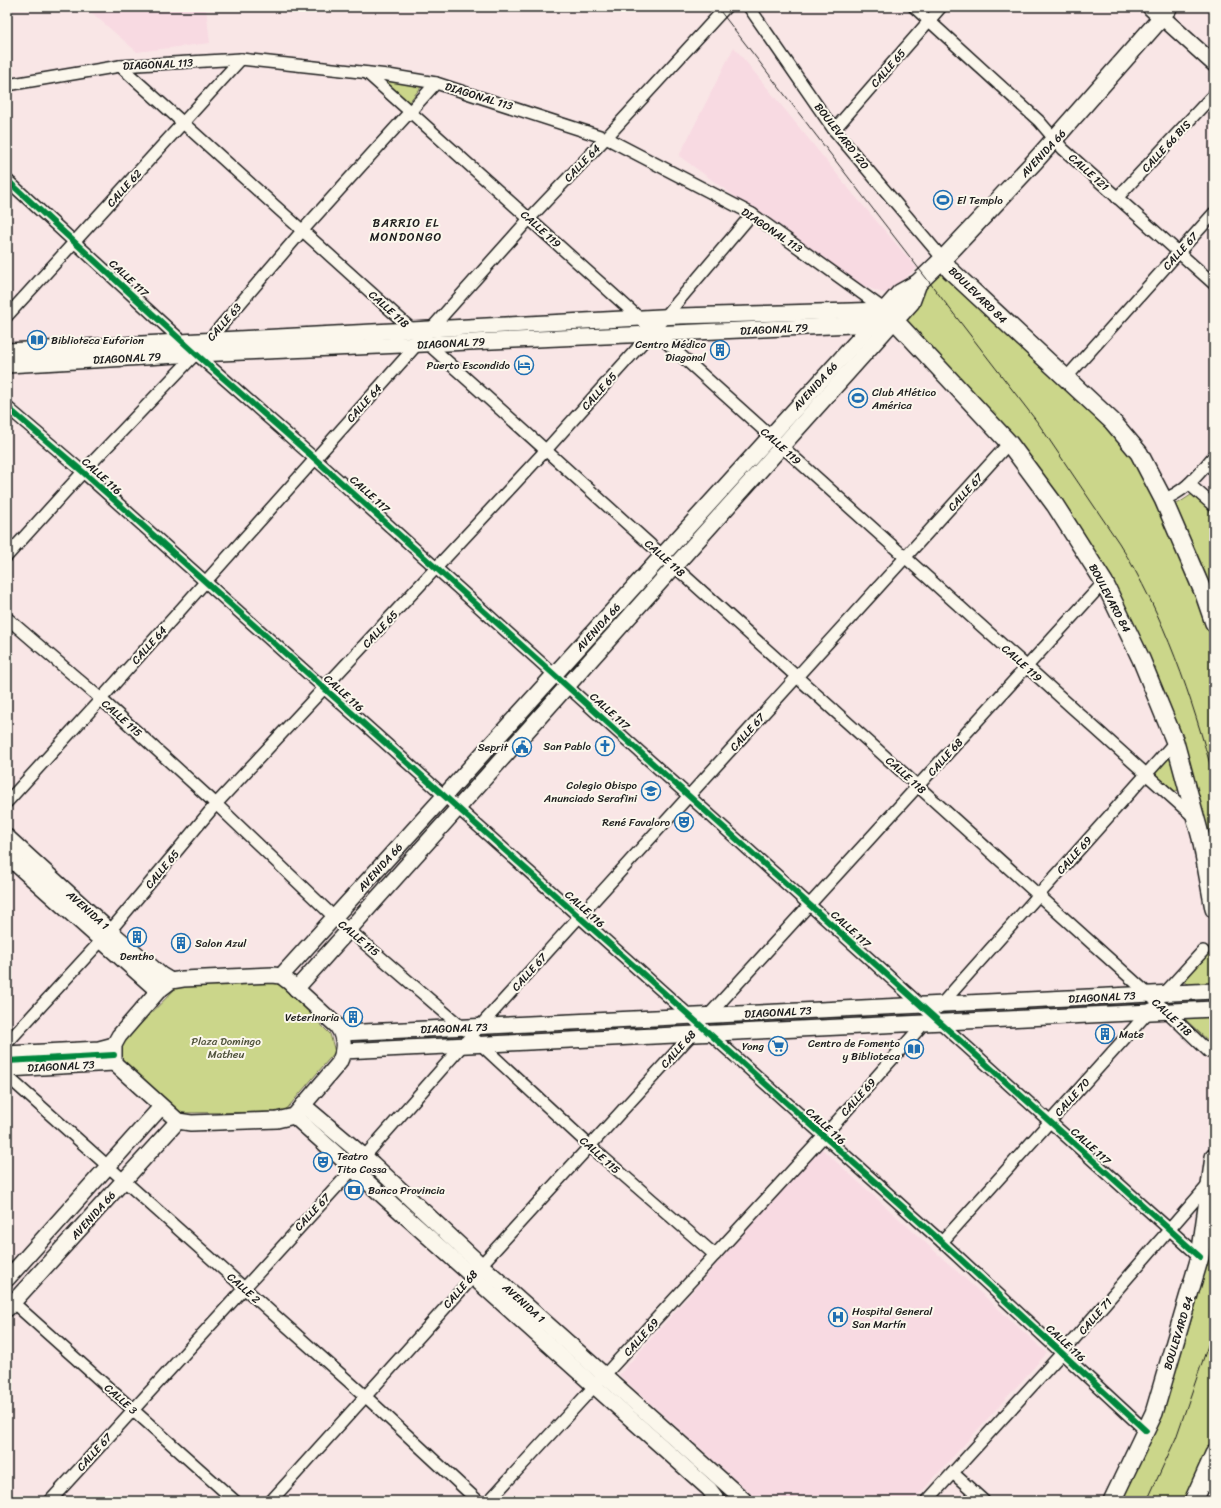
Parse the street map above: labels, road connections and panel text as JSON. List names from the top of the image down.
{
  "streets": {
    "highway": ["AVENIDA 66", "BOULEVARD 84"],
    "main road": ["DIAGONAL 79", "AVENIDA 1", "DIAGONAL 73"],
    "street": [
      "DIAGONAL 113",
      "CALLE 65",
      "BOULEVARD 120",
      "CALLE 66 BIS",
      "CALLE 64",
      "CALLE 121",
      "CALLE 62",
      "CALLE 119",
      "CALLE 67",
      "CALLE 117",
      "CALLE 118",
      "CALLE 63",
      "CALLE 116",
      "CALLE 115",
      "CALLE 68",
      "CALLE 69",
      "CALLE 70",
      "CALLE 2",
      "CALLE 71",
      "CALLE 3"
    ]
  },
  "crossings": [
    ["DIAGONAL 113", "CALLE 65"],
    ["DIAGONAL 113", "AVENIDA 66"],
    ["DIAGONAL 113", "CALLE 64"],
    ["DIAGONAL 113", "CALLE 62"],
    ["DIAGONAL 113", "CALLE 119"],
    ["DIAGONAL 113", "BOULEVARD 84"],
    ["DIAGONAL 113", "CALLE 118"],
    ["DIAGONAL 113", "CALLE 63"],
    ["DIAGONAL 113", "DIAGONAL 79"],
    ["CALLE 65", "BOULEVARD 120"],
    ["CALLE 65", "CALLE 121"],
    ["CALLE 65", "CALLE 119"],
    ["CALLE 65", "CALLE 117"],
    ["CALLE 65", "CALLE 118"],
    ["CALLE 65", "DIAGONAL 79"],
    ["CALLE 65", "CALLE 116"],
    ["CALLE 65", "CALLE 115"],
    ["CALLE 65", "AVENIDA 1"],
    ["BOULEVARD 120", "AVENIDA 66"],
    ["BOULEVARD 120", "BOULEVARD 84"],
    ["CALLE 66 BIS", "CALLE 121"],
    ["AVENIDA 66", "CALLE 121"],
    ["AVENIDA 66", "CALLE 119"],
    ["AVENIDA 66", "CALLE 117"],
    ["AVENIDA 66", "BOULEVARD 84"],
    ["AVENIDA 66", "CALLE 118"],
    ["AVENIDA 66", "DIAGONAL 79"],
    ["AVENIDA 66", "CALLE 116"],
    ["AVENIDA 66", "CALLE 115"],
    ["AVENIDA 66", "CALLE 2"],
    ["AVENIDA 66", "CALLE 3"],
    ["CALLE 64", "CALLE 119"],
    ["CALLE 64", "CALLE 117"],
    ["CALLE 64", "CALLE 118"],
    ["CALLE 64", "DIAGONAL 79"],
    ["CALLE 64", "CALLE 116"],
    ["CALLE 64", "CALLE 115"],
    ["CALLE 121", "CALLE 67"],
    ["CALLE 62", "CALLE 117"],
    ["CALLE 62", "CALLE 118"],
    ["CALLE 119", "CALLE 67"],
    ["CALLE 119", "BOULEVARD 84"],
    ["CALLE 119", "CALLE 63"],
    ["CALLE 119", "DIAGONAL 79"],
    ["CALLE 119", "CALLE 68"],
    ["CALLE 119", "CALLE 69"],
    ["CALLE 67", "CALLE 117"],
    ["CALLE 67", "BOULEVARD 84"],
    ["CALLE 67", "CALLE 118"],
    ["CALLE 67", "CALLE 116"],
    ["CALLE 67", "CALLE 115"],
    ["CALLE 67", "AVENIDA 1"],
    ["CALLE 67", "DIAGONAL 73"],
    ["CALLE 67", "CALLE 2"],
    ["CALLE 67", "CALLE 3"],
    ["CALLE 117", "BOULEVARD 84"],
    ["CALLE 117", "CALLE 63"],
    ["CALLE 117", "DIAGONAL 79"],
    ["CALLE 117", "CALLE 68"],
    ["CALLE 117", "CALLE 69"],
    ["CALLE 117", "DIAGONAL 73"],
    ["CALLE 117", "CALLE 70"],
    ["CALLE 117", "CALLE 71"],
    ["BOULEVARD 84", "DIAGONAL 79"],
    ["BOULEVARD 84", "CALLE 116"],
    ["BOULEVARD 84", "CALLE 68"],
    ["BOULEVARD 84", "CALLE 69"],
    ["BOULEVARD 84", "CALLE 71"],
    ["CALLE 118", "CALLE 63"],
    ["CALLE 118", "DIAGONAL 79"],
    ["CALLE 118", "CALLE 68"],
    ["CALLE 118", "CALLE 69"],
    ["CALLE 118", "DIAGONAL 73"],
    ["CALLE 118", "CALLE 70"],
    ["CALLE 63", "DIAGONAL 79"],
    ["CALLE 63", "CALLE 116"],
    ["CALLE 116", "CALLE 68"],
    ["CALLE 116", "CALLE 69"],
    ["CALLE 116", "DIAGONAL 73"],
    ["CALLE 116", "CALLE 70"],
    ["CALLE 116", "CALLE 71"],
    ["CALLE 115", "CALLE 68"],
    ["CALLE 115", "CALLE 69"],
    ["CALLE 115", "DIAGONAL 73"],
    ["CALLE 68", "AVENIDA 1"],
    ["CALLE 68", "DIAGONAL 73"],
    ["CALLE 68", "CALLE 2"],
    ["CALLE 69", "AVENIDA 1"],
    ["CALLE 69", "DIAGONAL 73"],
    ["DIAGONAL 73", "CALLE 70"]
  ],
  "districts": ["BARRIO EL MONDONGO"],
  "parks": ["Plaza Domingo Matheu"],
  "places": {
    "sports": ["El Templo", "Club Atlético América"],
    "library": ["Biblioteca Euforion", "Centro de Fomento y Biblioteca"],
    "building": [
      "Centro Médico Diagonal",
      "Dentho",
      "Salon Azul",
      "Veterinaria",
      "Mate"
    ],
    "hotel": ["Puerto Escondido"],
    "church": ["San Pablo"],
    "public building": ["Seprit"],
    "school or university": ["Colegio Obispo Anunciado Serafini"],
    "theatre": ["René Favaloro", "Teatro Tito Cossa"],
    "supermarket": ["Yong"],
    "bank": ["Banco Provincia"],
    "hospital": ["Hospital General San Martín"]
  }
}
